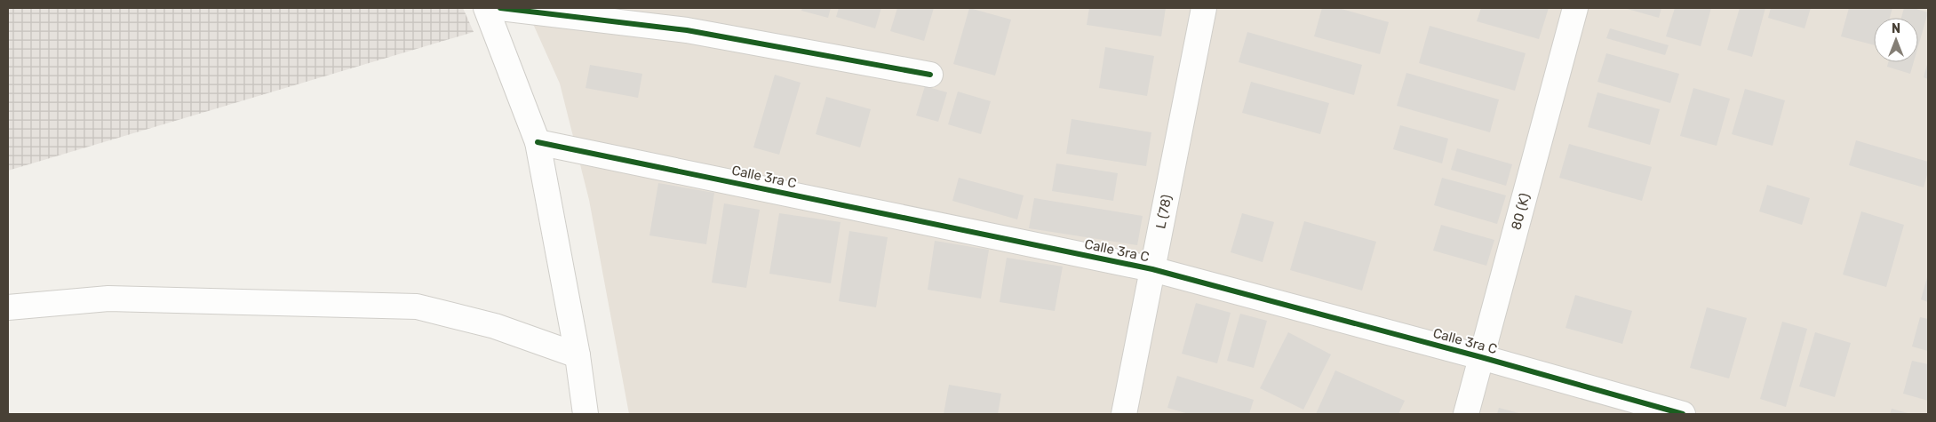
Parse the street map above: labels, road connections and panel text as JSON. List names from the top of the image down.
{
  "streets": {
    "street": ["Calle 3ra C", "L (78)", "80 (K)"]
  },
  "crossings": [
    ["Calle 3ra C", "L (78)"],
    ["Calle 3ra C", "80 (K)"]
  ],
  "north": "top"
}
